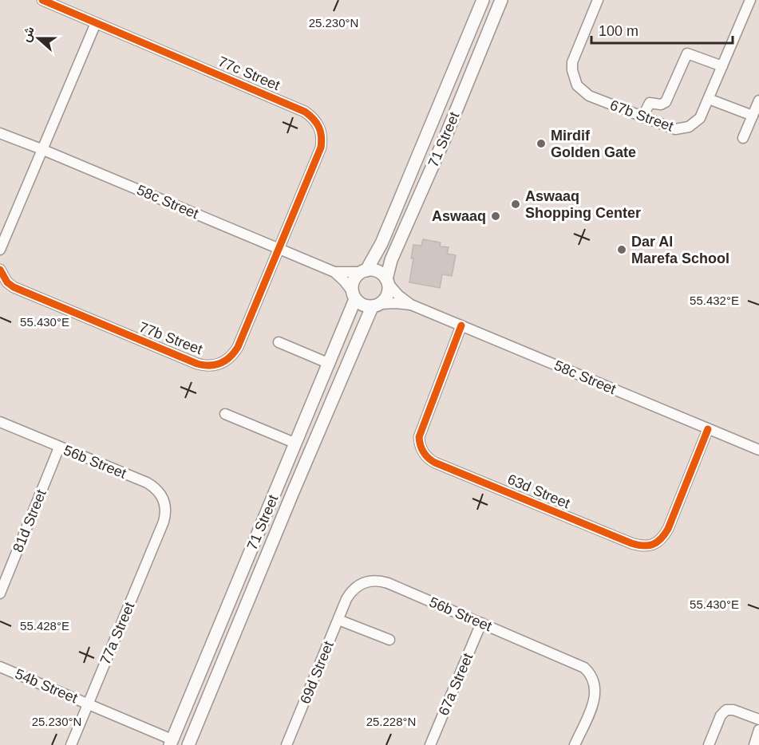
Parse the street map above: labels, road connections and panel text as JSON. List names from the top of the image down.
{
  "streets": {
    "street": [
      "77c Street",
      "67b Street",
      "71 Street",
      "58c Street",
      "77b Street",
      "56b Street",
      "63d Street",
      "81d Street",
      "77a Street",
      "69d Street",
      "67a Street",
      "54b Street"
    ]
  },
  "crossings": [
    ["77c Street", "58c Street"],
    ["77c Street", "77b Street"],
    ["71 Street", "58c Street"],
    ["71 Street", "54b Street"],
    ["58c Street", "77b Street"],
    ["58c Street", "63d Street"],
    ["56b Street", "81d Street"],
    ["56b Street", "77a Street"],
    ["56b Street", "69d Street"],
    ["56b Street", "67a Street"],
    ["77a Street", "54b Street"]
  ],
  "places": [
    "Mirdif Golden Gate",
    "Aswaaq Shopping Center",
    "Aswaaq",
    "Dar Al Marefa School"
  ],
  "scale_bar": "100 m",
  "north": "left",
  "coordinates": [
    "25.230°N",
    "55.432°E",
    "55.430°E",
    "55.428°E",
    "25.228°N"
  ]
}
